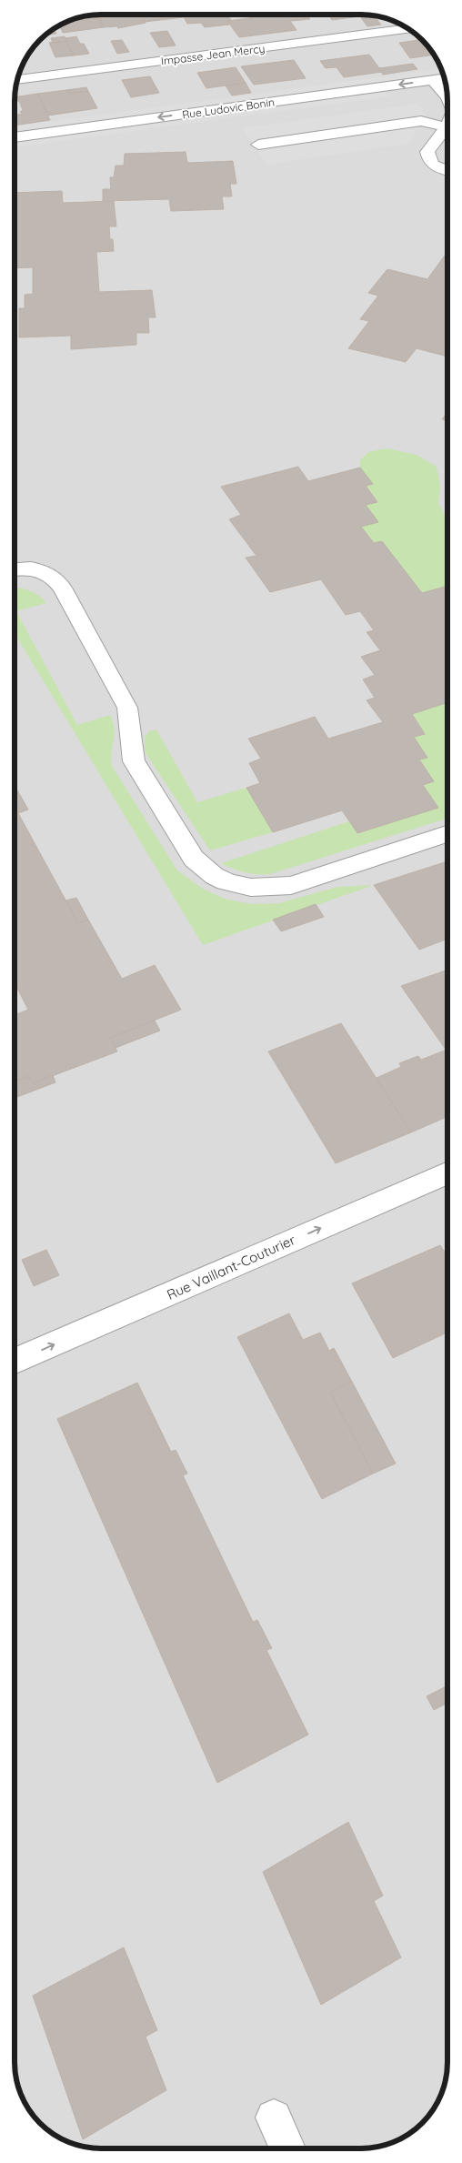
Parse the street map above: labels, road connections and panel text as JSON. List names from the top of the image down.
{
  "streets": {
    "street": ["Impasse Jean Mercy", "Rue Ludovic Bonin", "Rue Vaillant-Couturier"]
  },
  "one_way": ["Rue Vaillant-Couturier"]
}
